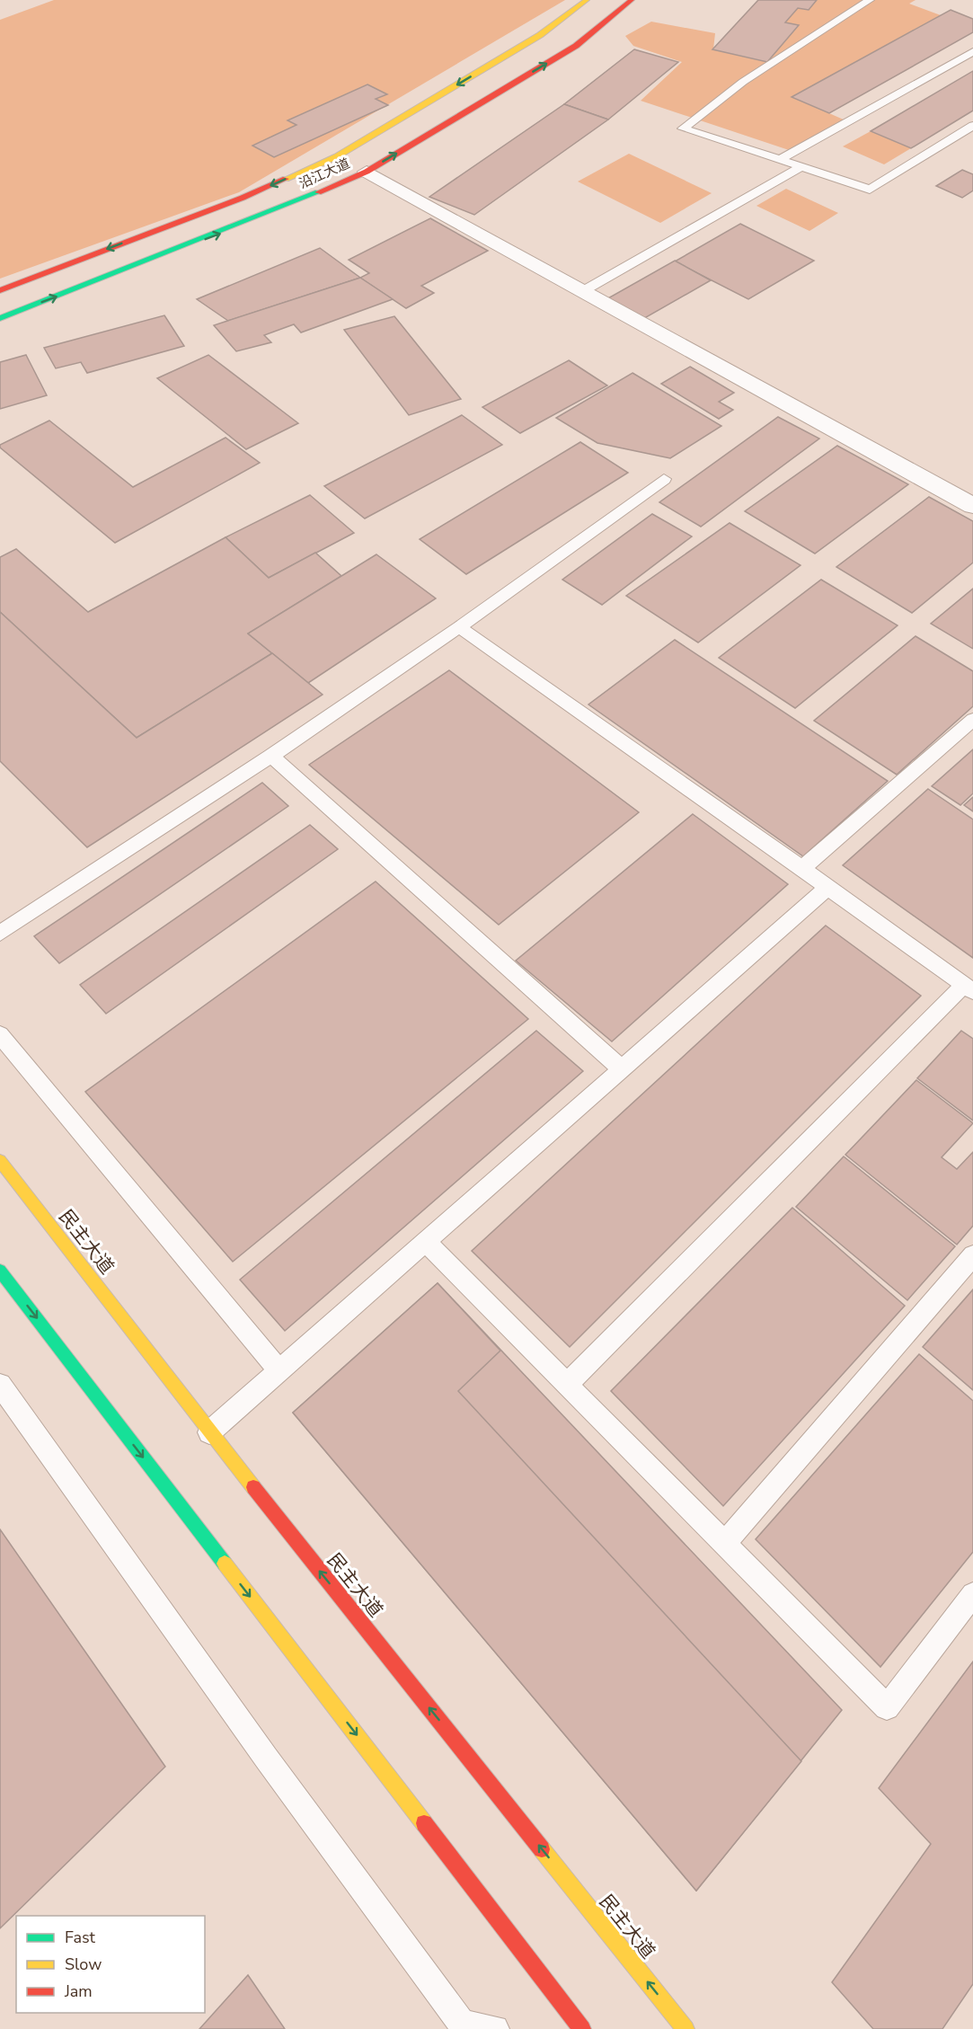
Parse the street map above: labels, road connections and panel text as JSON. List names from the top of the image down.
{
  "streets": {
    "main road": ["沿江大道", "民主大道"]
  },
  "legend": ["Fast", "Slow", "Jam"]
}
